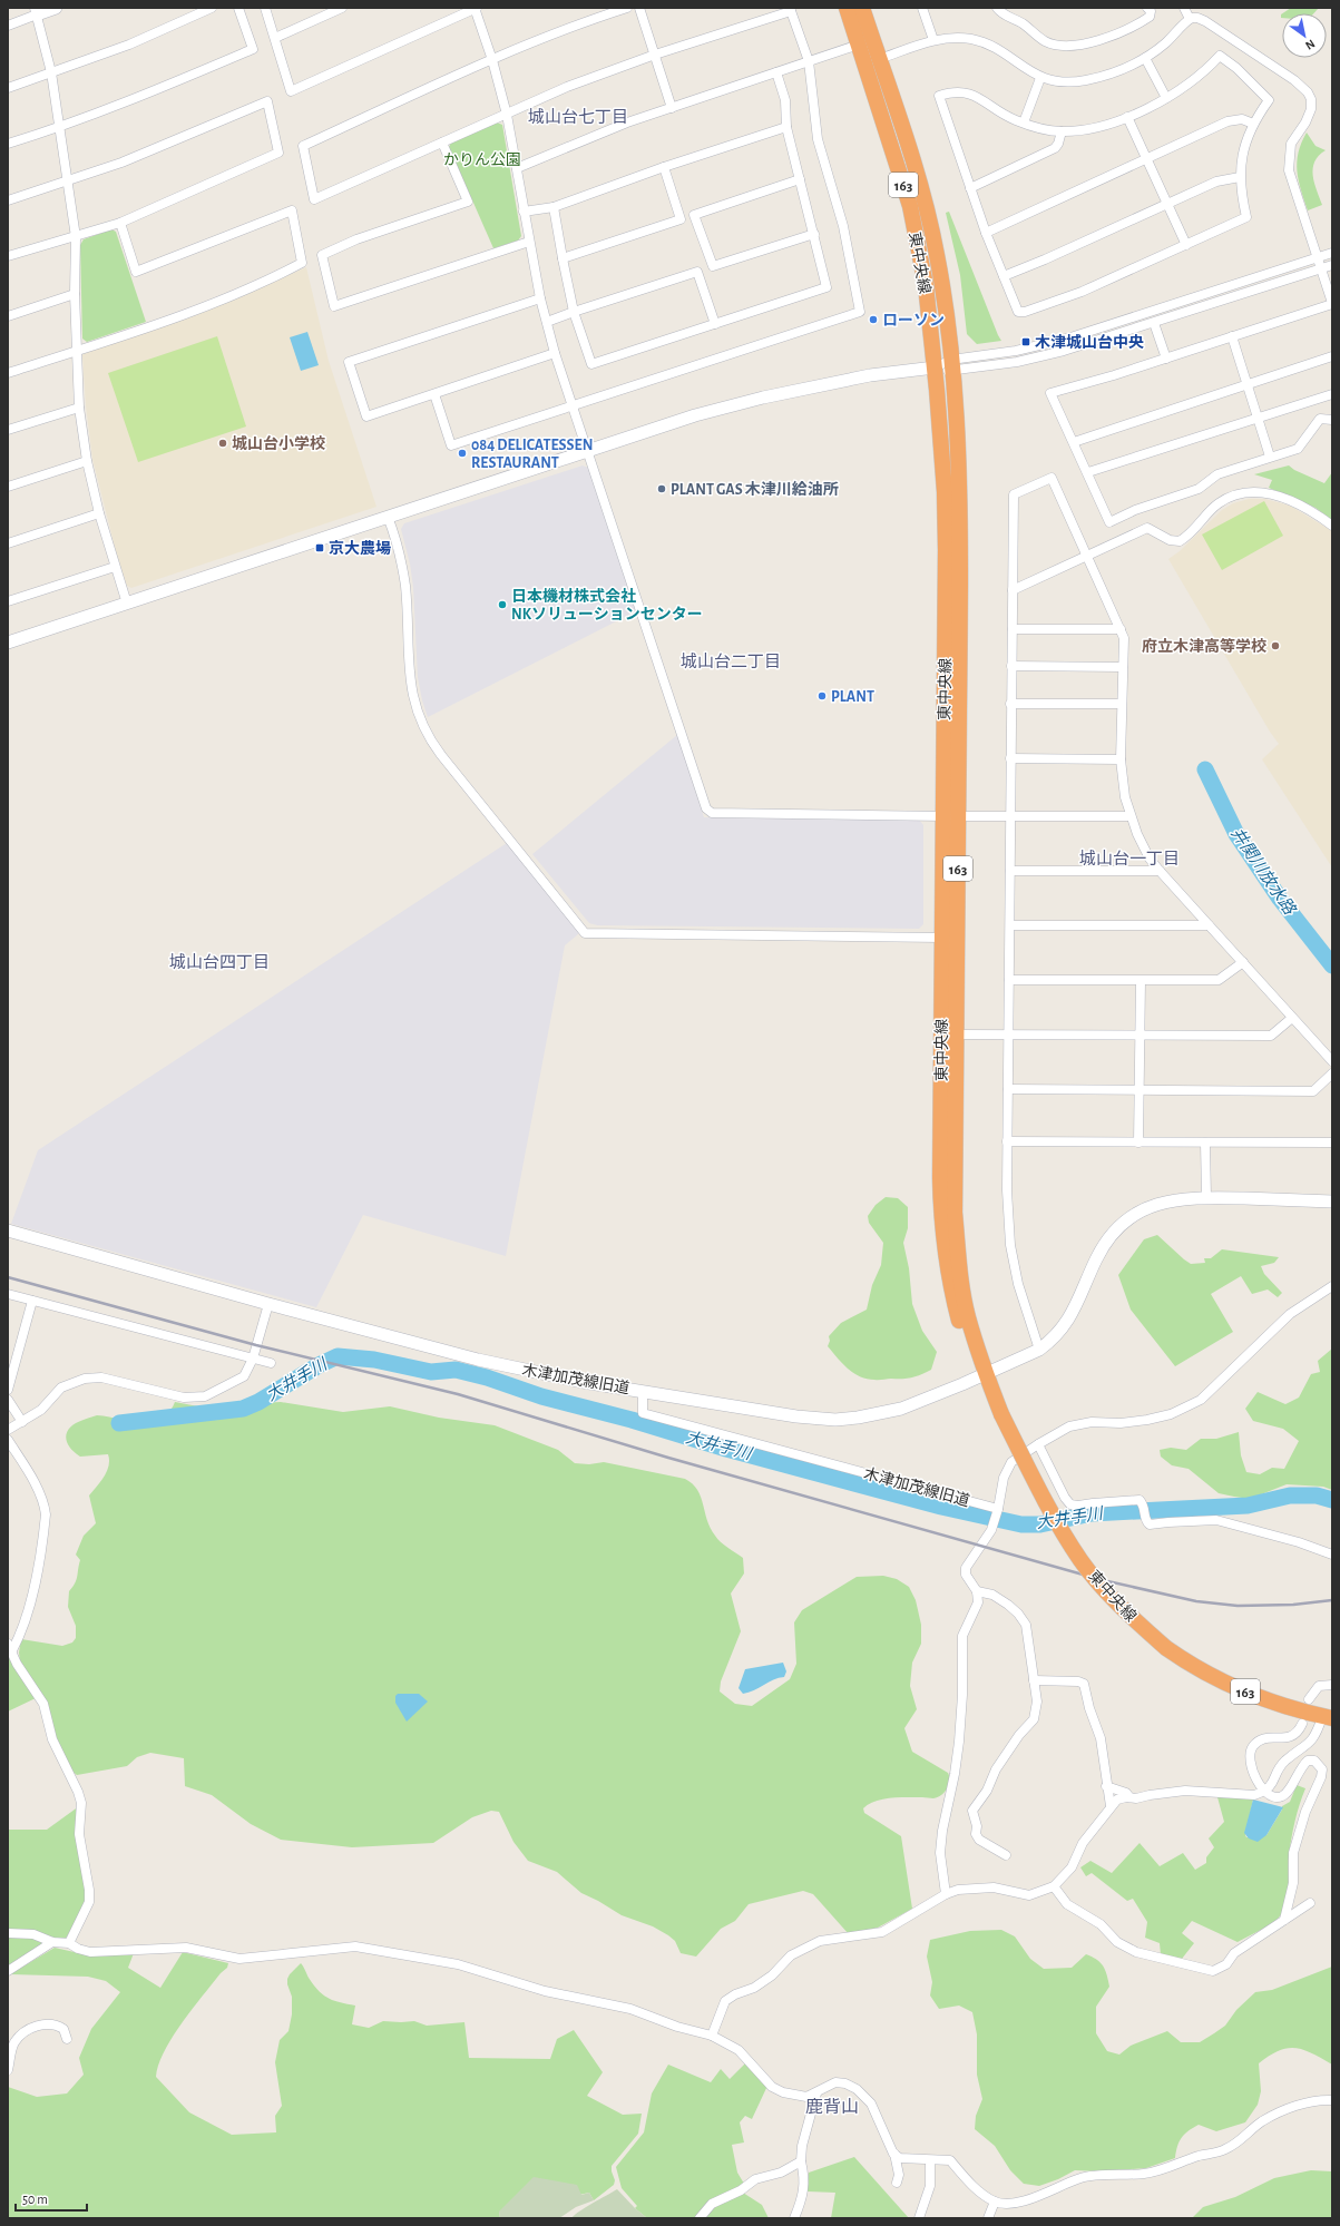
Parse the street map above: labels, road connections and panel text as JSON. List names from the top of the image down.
{
  "streets": {
    "highway": ["163", "東中央線"],
    "street": ["木津加茂線旧道"]
  },
  "districts": [
    "城山台七丁目",
    "城山台二丁目",
    "城山台一丁目",
    "城山台四丁目",
    "鹿背山"
  ],
  "water": ["井関川放水路", "大井手川"],
  "parks": ["かりん公園"],
  "places": {
    "other": [
      "ローソン",
      "城山台小学校",
      "084 DELICATESSEN RESTAURANT",
      "PLANT GAS 木津川給油所",
      "日本機材株式会社 NKソリューションセンター",
      "府立木津高等学校",
      "PLANT"
    ],
    "transit": ["木津城山台中央", "京大農場"]
  },
  "scale_bar": "50 m",
  "north": "bottom right"
}
